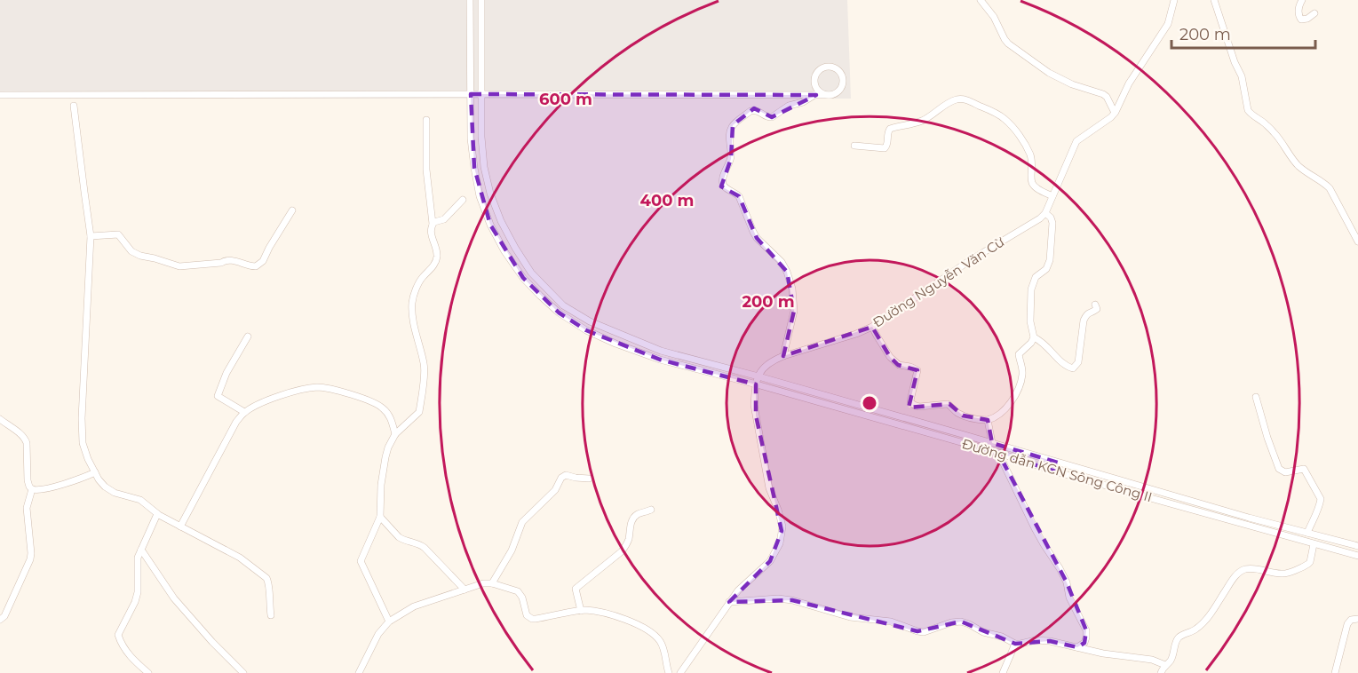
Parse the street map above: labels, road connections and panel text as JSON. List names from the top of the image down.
{
  "streets": {
    "street": ["Đường Nguyễn Văn Cừ", "Đường dẫn KCN Sông Công II"]
  },
  "crossings": [
    ["Đường Nguyễn Văn Cừ", "Đường dẫn KCN Sông Công II"]
  ],
  "scale_bar": "200 m",
  "rings": ["600 m", "400 m", "200 m"]
}
